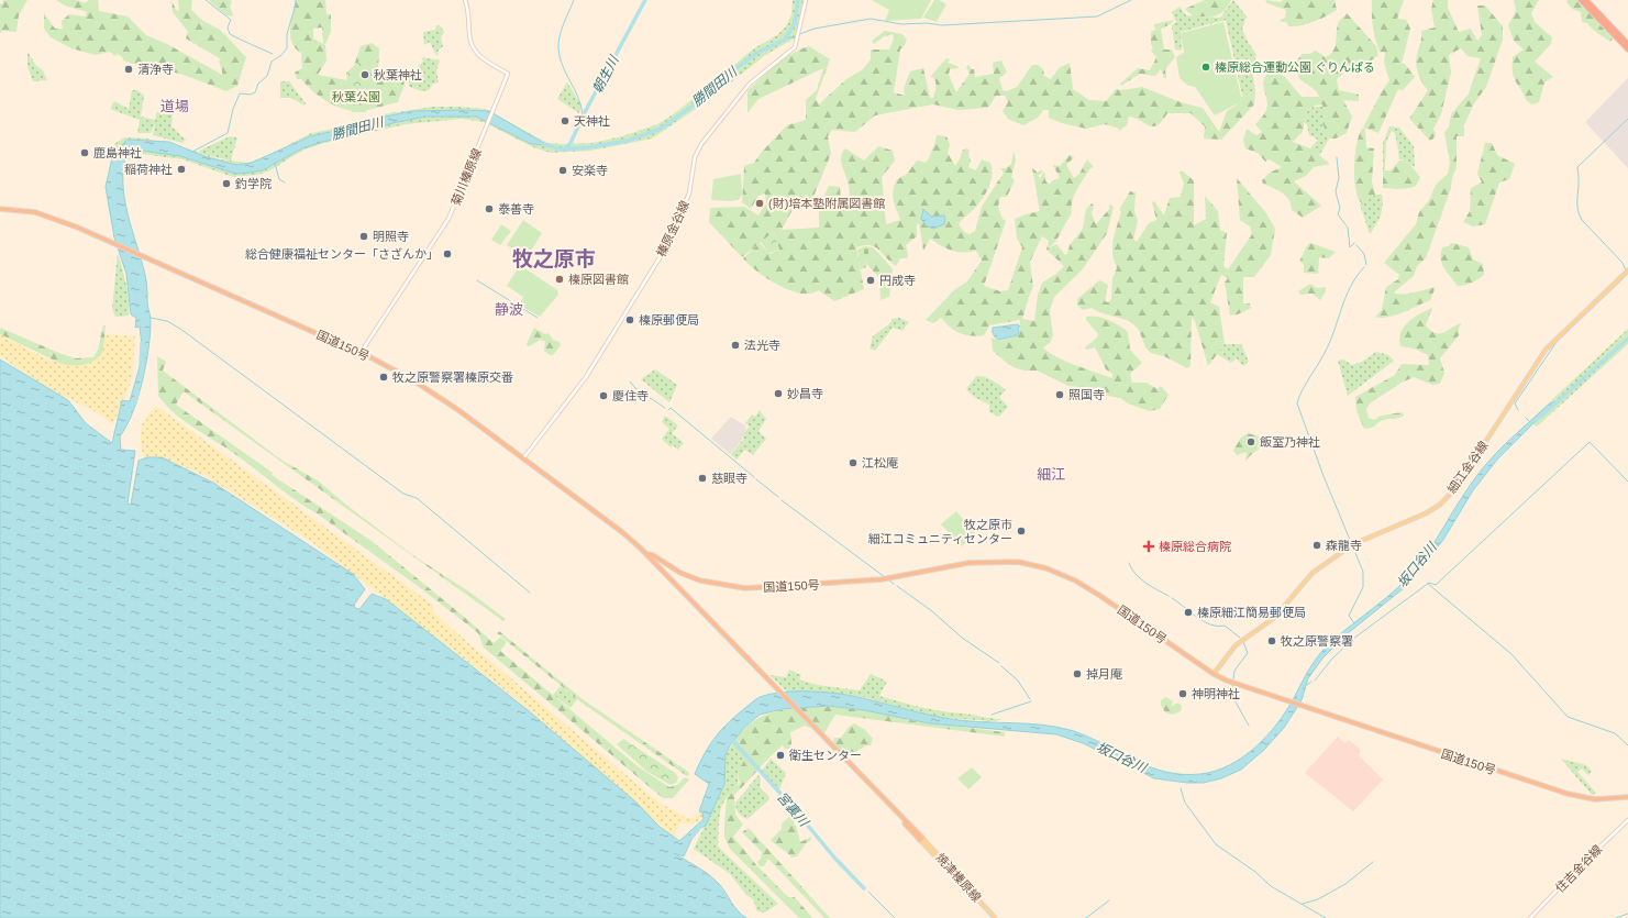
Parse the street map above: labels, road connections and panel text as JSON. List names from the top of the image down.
{
  "streets": {
    "highway": ["国道150号"],
    "main road": [
      "菊川榛原線",
      "榛原金谷線",
      "細江金谷線",
      "住吉金谷線",
      "焼津榛原線"
    ]
  },
  "crossings": [
    ["菊川榛原線", "国道150号"],
    ["榛原金谷線", "国道150号"],
    ["国道150号", "細江金谷線"],
    ["国道150号", "焼津榛原線"]
  ],
  "districts": [
    "道場",
    "牧之原市",
    "静波",
    "細江"
  ],
  "water": [
    "朝生川",
    "勝間田川",
    "坂口谷川",
    "宮裏川"
  ],
  "parks": ["秋葉公園"],
  "places": {
    "other": [
      "榛原総合運動公園 ぐりんぱる",
      "清浄寺",
      "秋葉神社",
      "天神社",
      "鹿島神社",
      "稲荷神社",
      "安楽寺",
      "釣学院",
      "(財)培本塾附属図書館",
      "泰善寺",
      "明照寺",
      "総合健康福祉センター「さざんか」",
      "榛原図書館",
      "円成寺",
      "榛原郵便局",
      "法光寺",
      "牧之原警察署榛原交番",
      "妙昌寺",
      "照国寺",
      "慶住寺",
      "飯室乃神社",
      "江松庵",
      "慈眼寺",
      "牧之原市 細江コミュニティセンター",
      "森龍寺",
      "榛原細江簡易郵便局",
      "牧之原警察署",
      "掉月庵",
      "神明神社",
      "衛生センター"
    ],
    "health": ["榛原総合病院"]
  }
}
